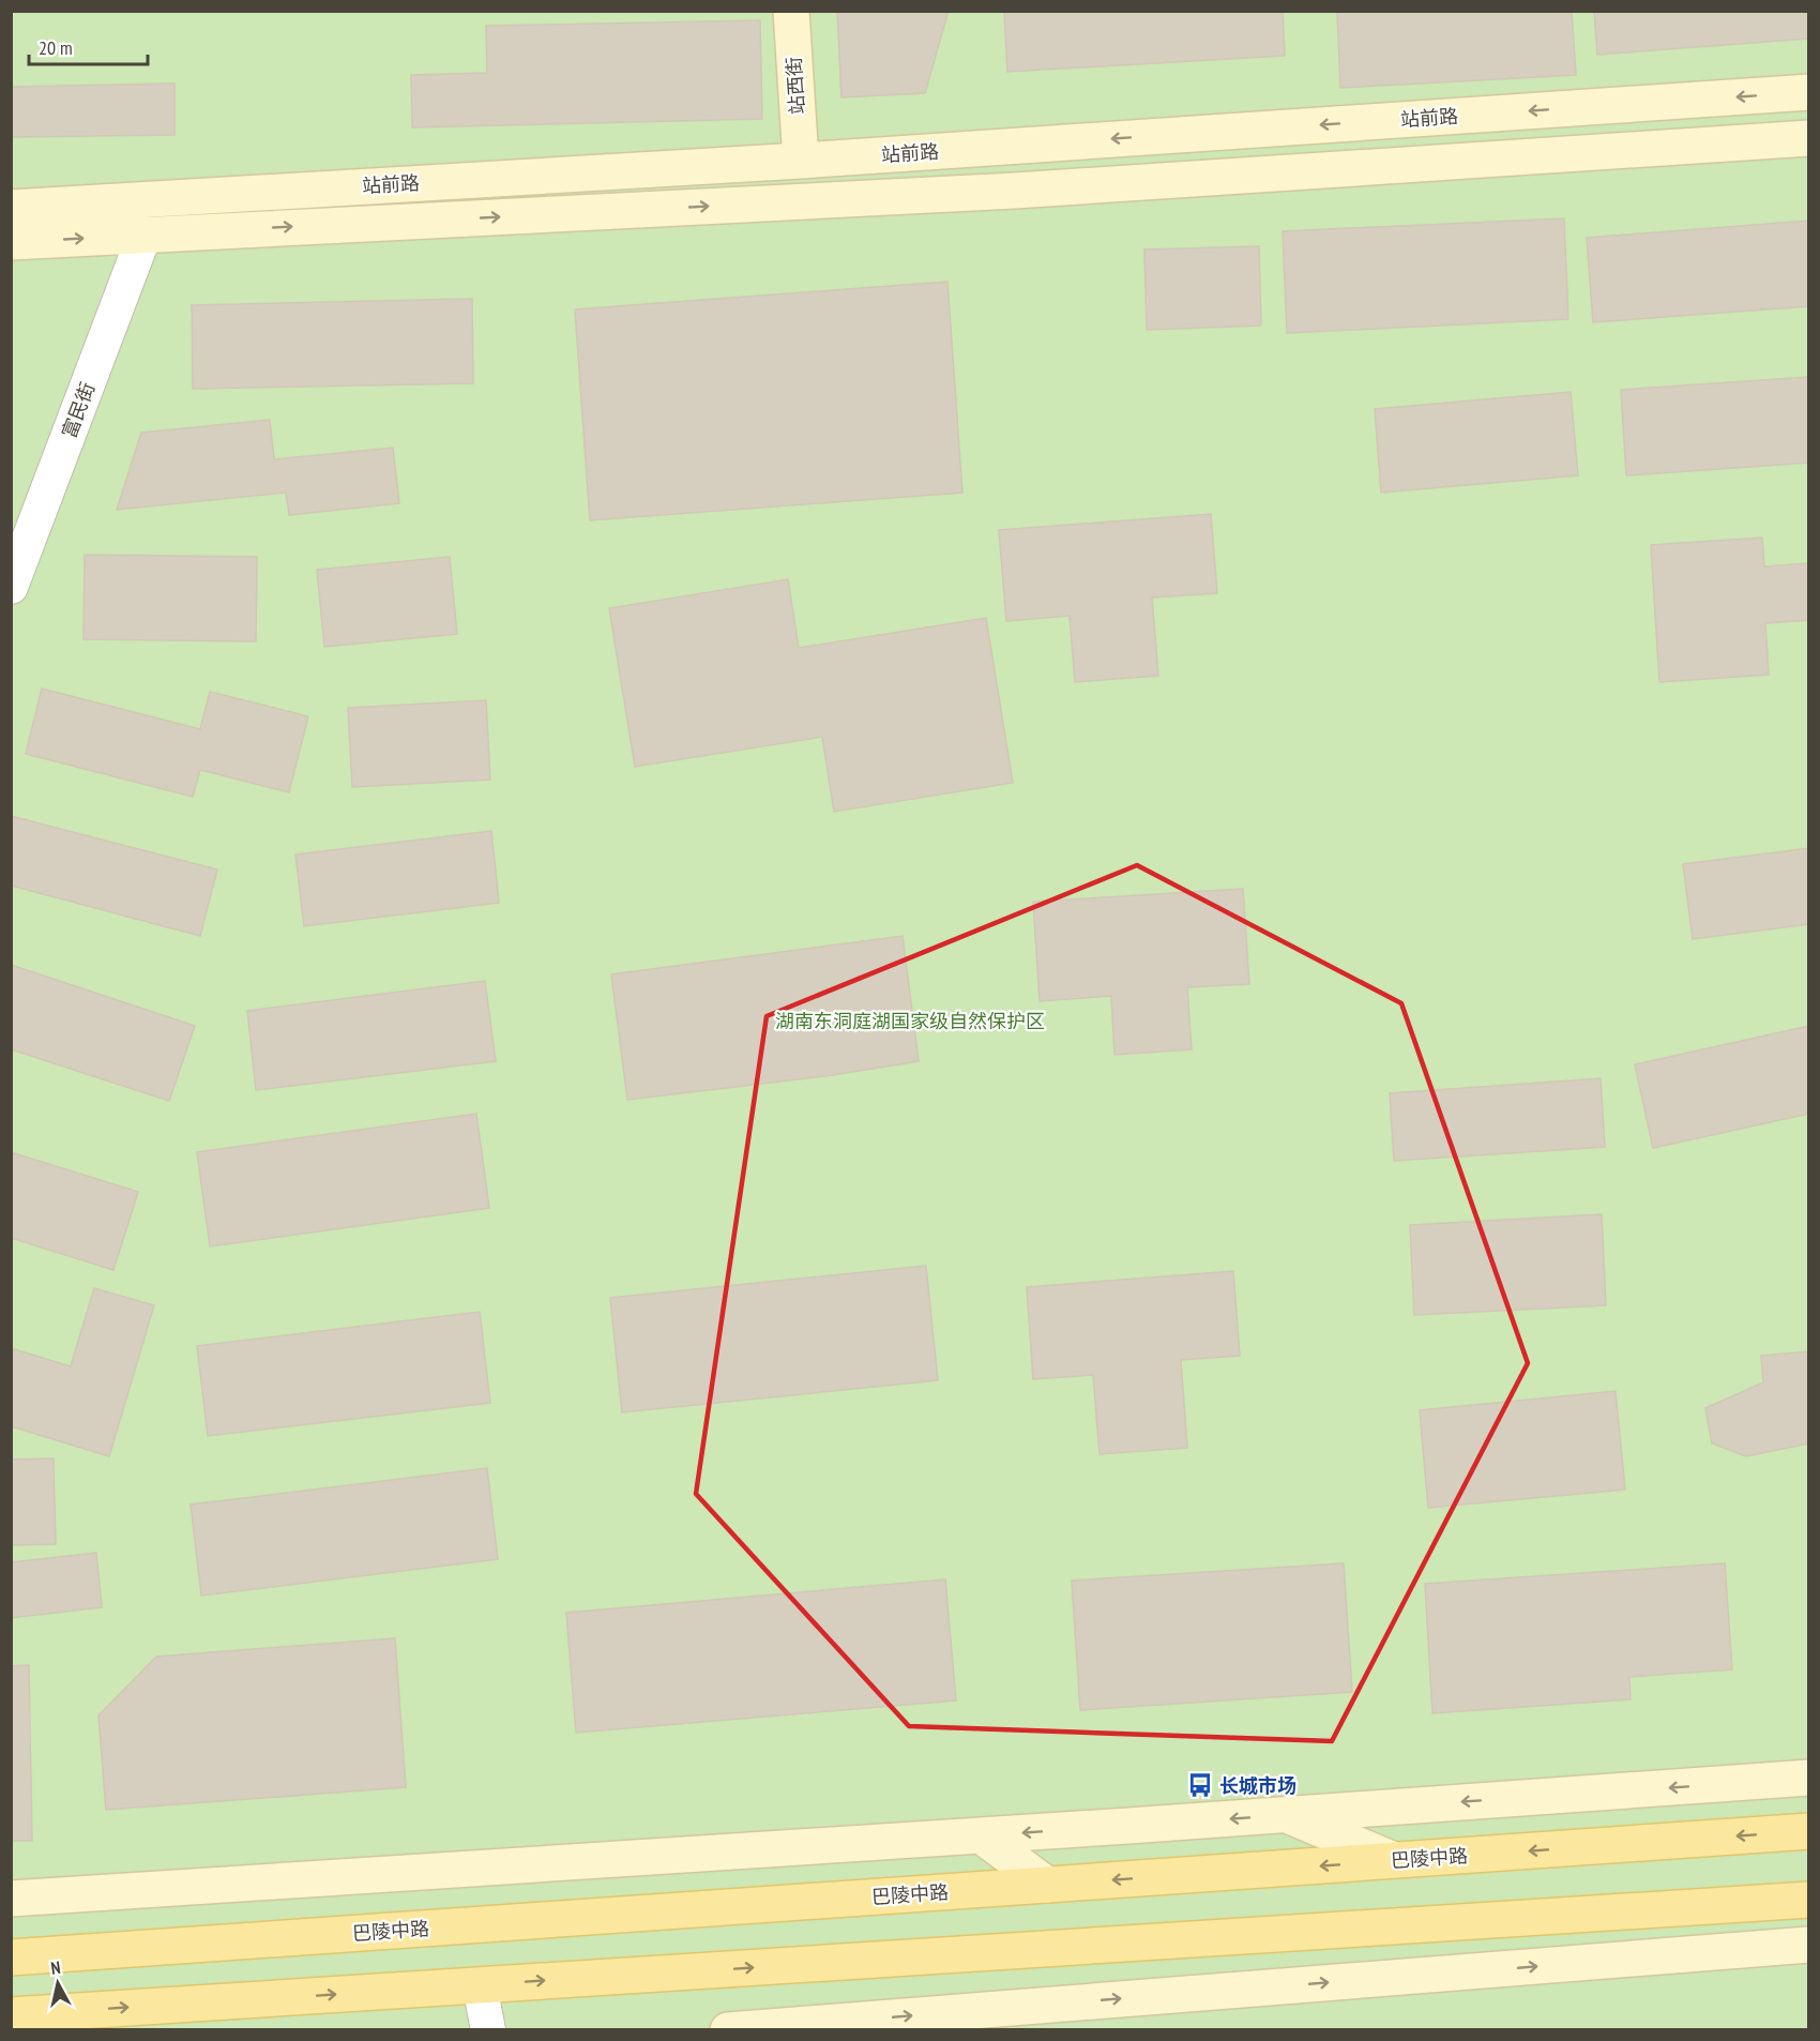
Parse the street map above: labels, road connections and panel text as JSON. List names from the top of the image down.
{
  "streets": {
    "main road": ["站西街", "站前路", "巴陵中路"],
    "street": ["富民街"]
  },
  "crossings": [
    ["站西街", "站前路"],
    ["站前路", "富民街"]
  ],
  "parks": ["湖南东洞庭湖国家级自然保护区"],
  "places": {
    "bus stop": ["长城市场"]
  },
  "scale_bar": "20 m",
  "north": "top"
}
